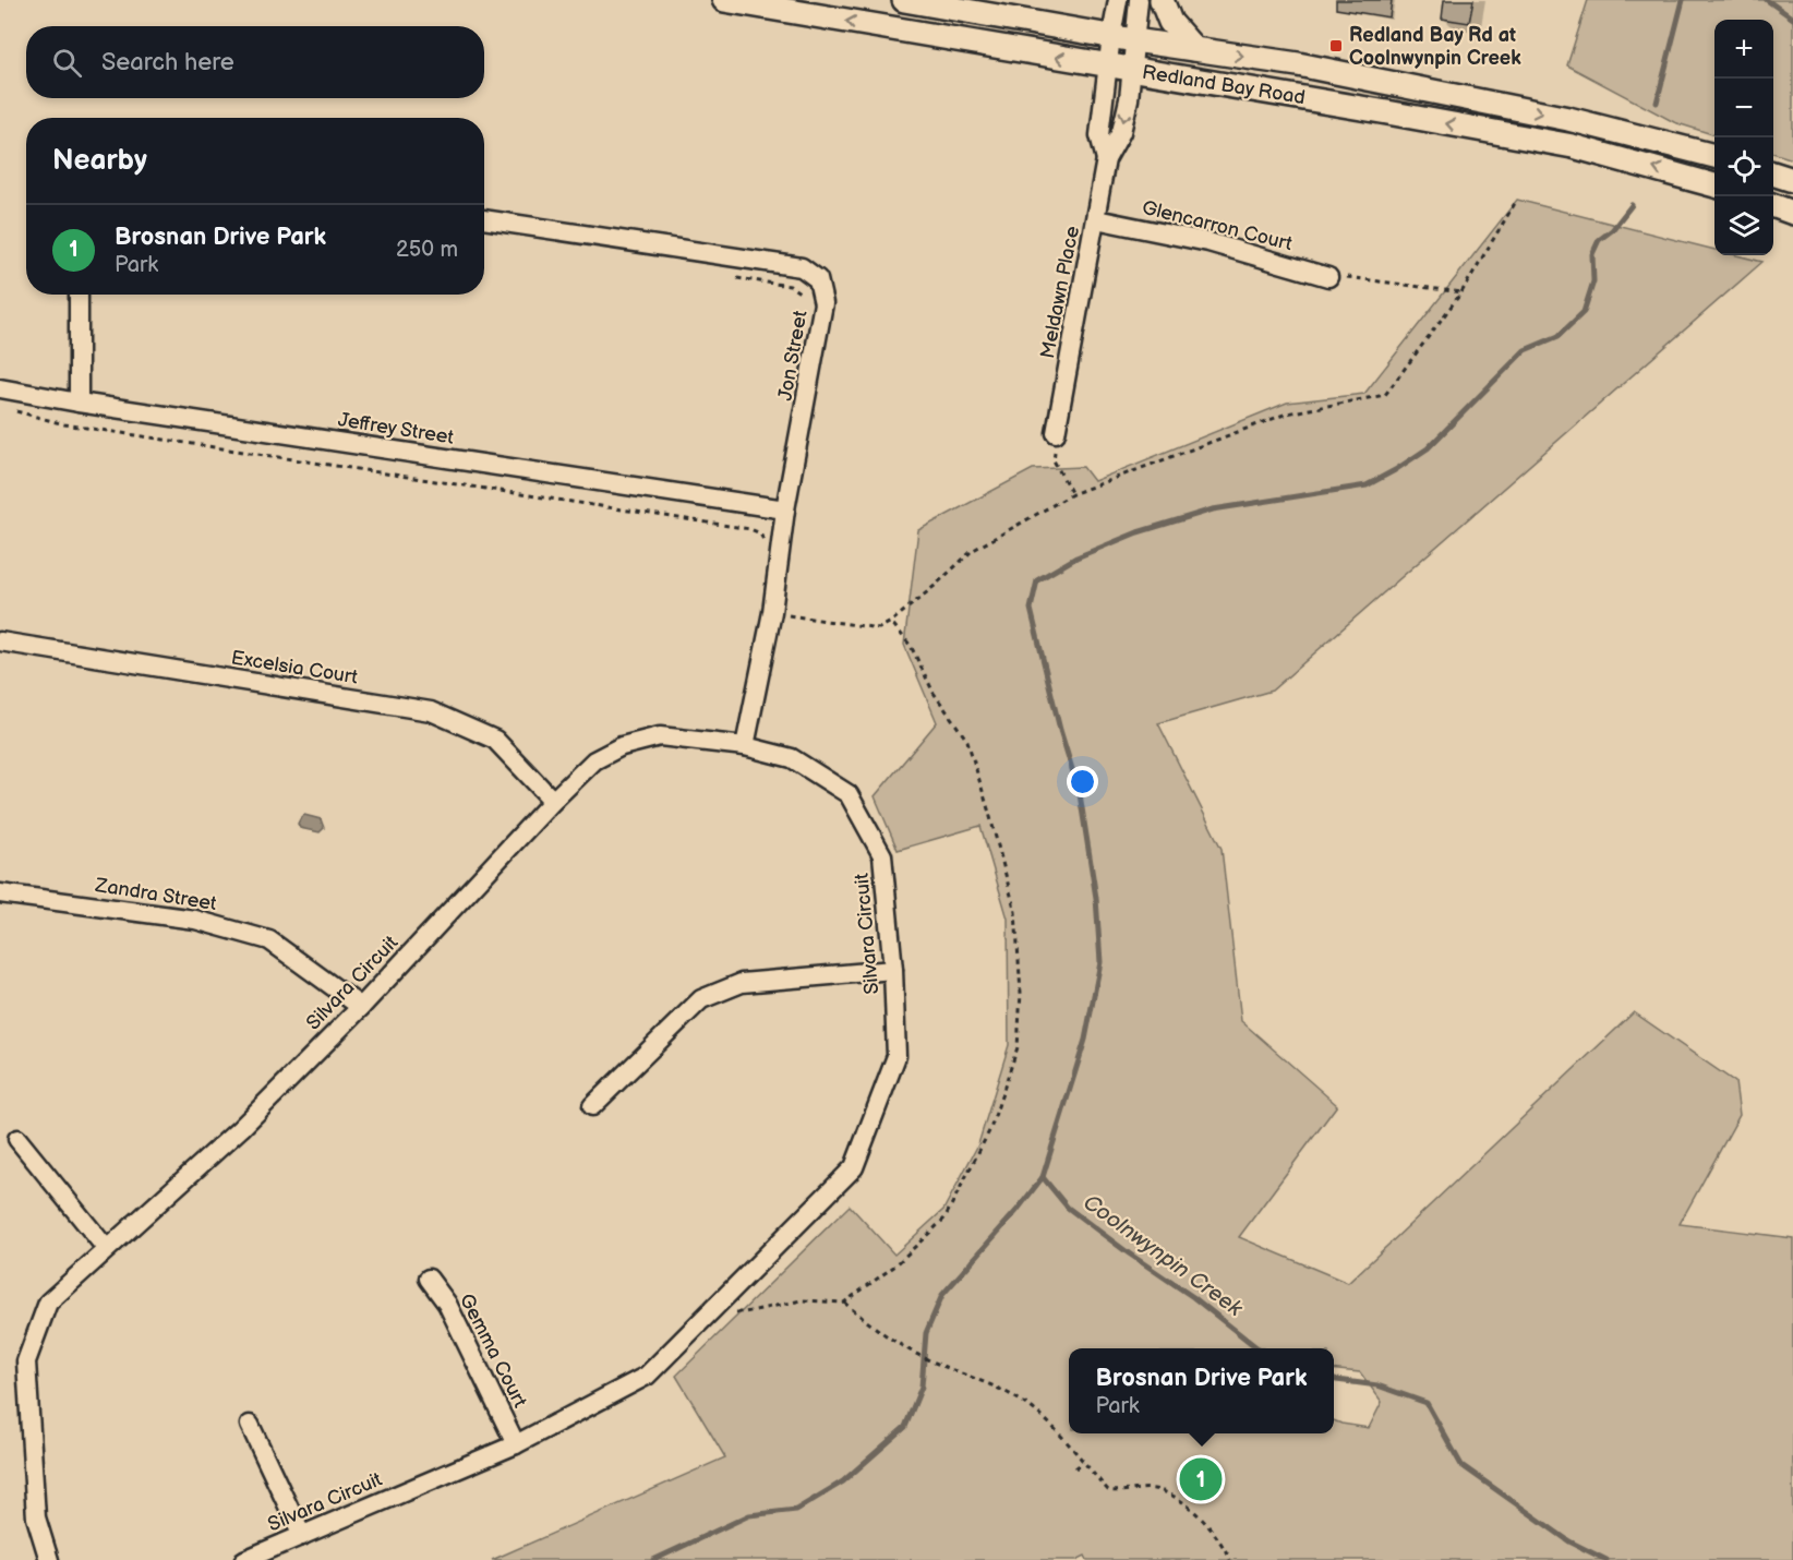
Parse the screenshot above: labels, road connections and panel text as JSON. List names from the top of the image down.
{
  "streets": {
    "main road": ["Redland Bay Road"],
    "street": [
      "Glencarron Court",
      "Meldawn Place",
      "Jon Street",
      "Jeffrey Street",
      "Excelsia Court",
      "Zandra Street",
      "Silvara Circuit",
      "Gemma Court"
    ]
  },
  "crossings": [
    ["Redland Bay Road", "Meldawn Place"],
    ["Glencarron Court", "Meldawn Place"],
    ["Jon Street", "Jeffrey Street"],
    ["Jon Street", "Silvara Circuit"],
    ["Excelsia Court", "Silvara Circuit"],
    ["Zandra Street", "Silvara Circuit"],
    ["Silvara Circuit", "Gemma Court"]
  ],
  "water": ["Coolnwynpin Creek"],
  "places": {
    "transit": ["Redland Bay Rd at Coolnwynpin Creek"]
  },
  "page": {
    "map_buttons": ["+", "−"],
    "search": "Search here",
    "heading": "Nearby",
    "list": [
      {
        "mark": "1",
        "name": "Brosnan Drive Park",
        "note": "Park",
        "value": "250 m"
      }
    ],
    "popup": ["Brosnan Drive Park", "Park"],
    "pins": "1"
  }
}
